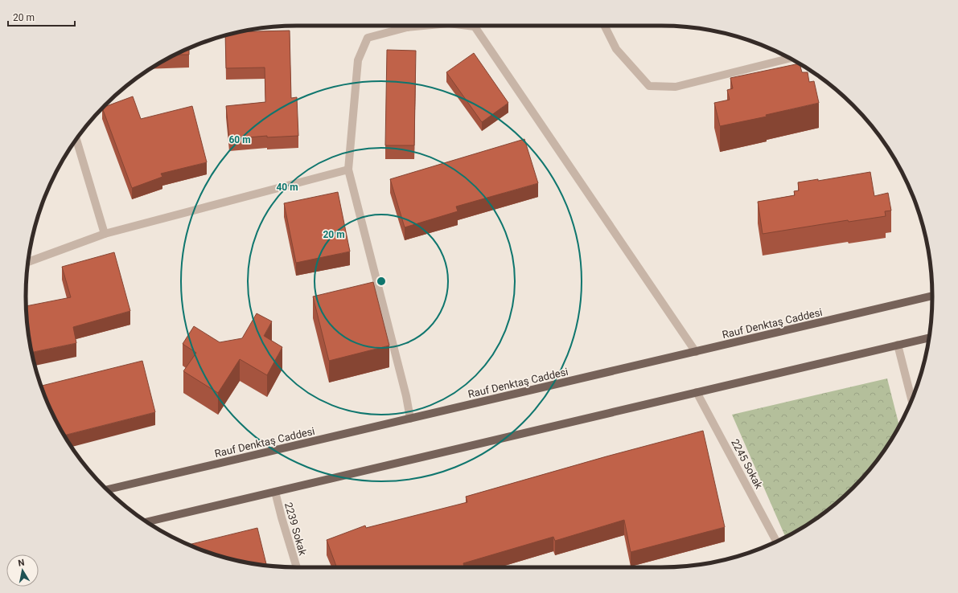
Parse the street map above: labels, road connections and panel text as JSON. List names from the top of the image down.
{
  "streets": {
    "main road": ["Rauf Denktaş Caddesi"],
    "street": ["2245 Sokak", "2239 Sokak"]
  },
  "scale_bar": "20 m",
  "north": "top",
  "rings": ["60 m", "40 m", "20 m"]
}
